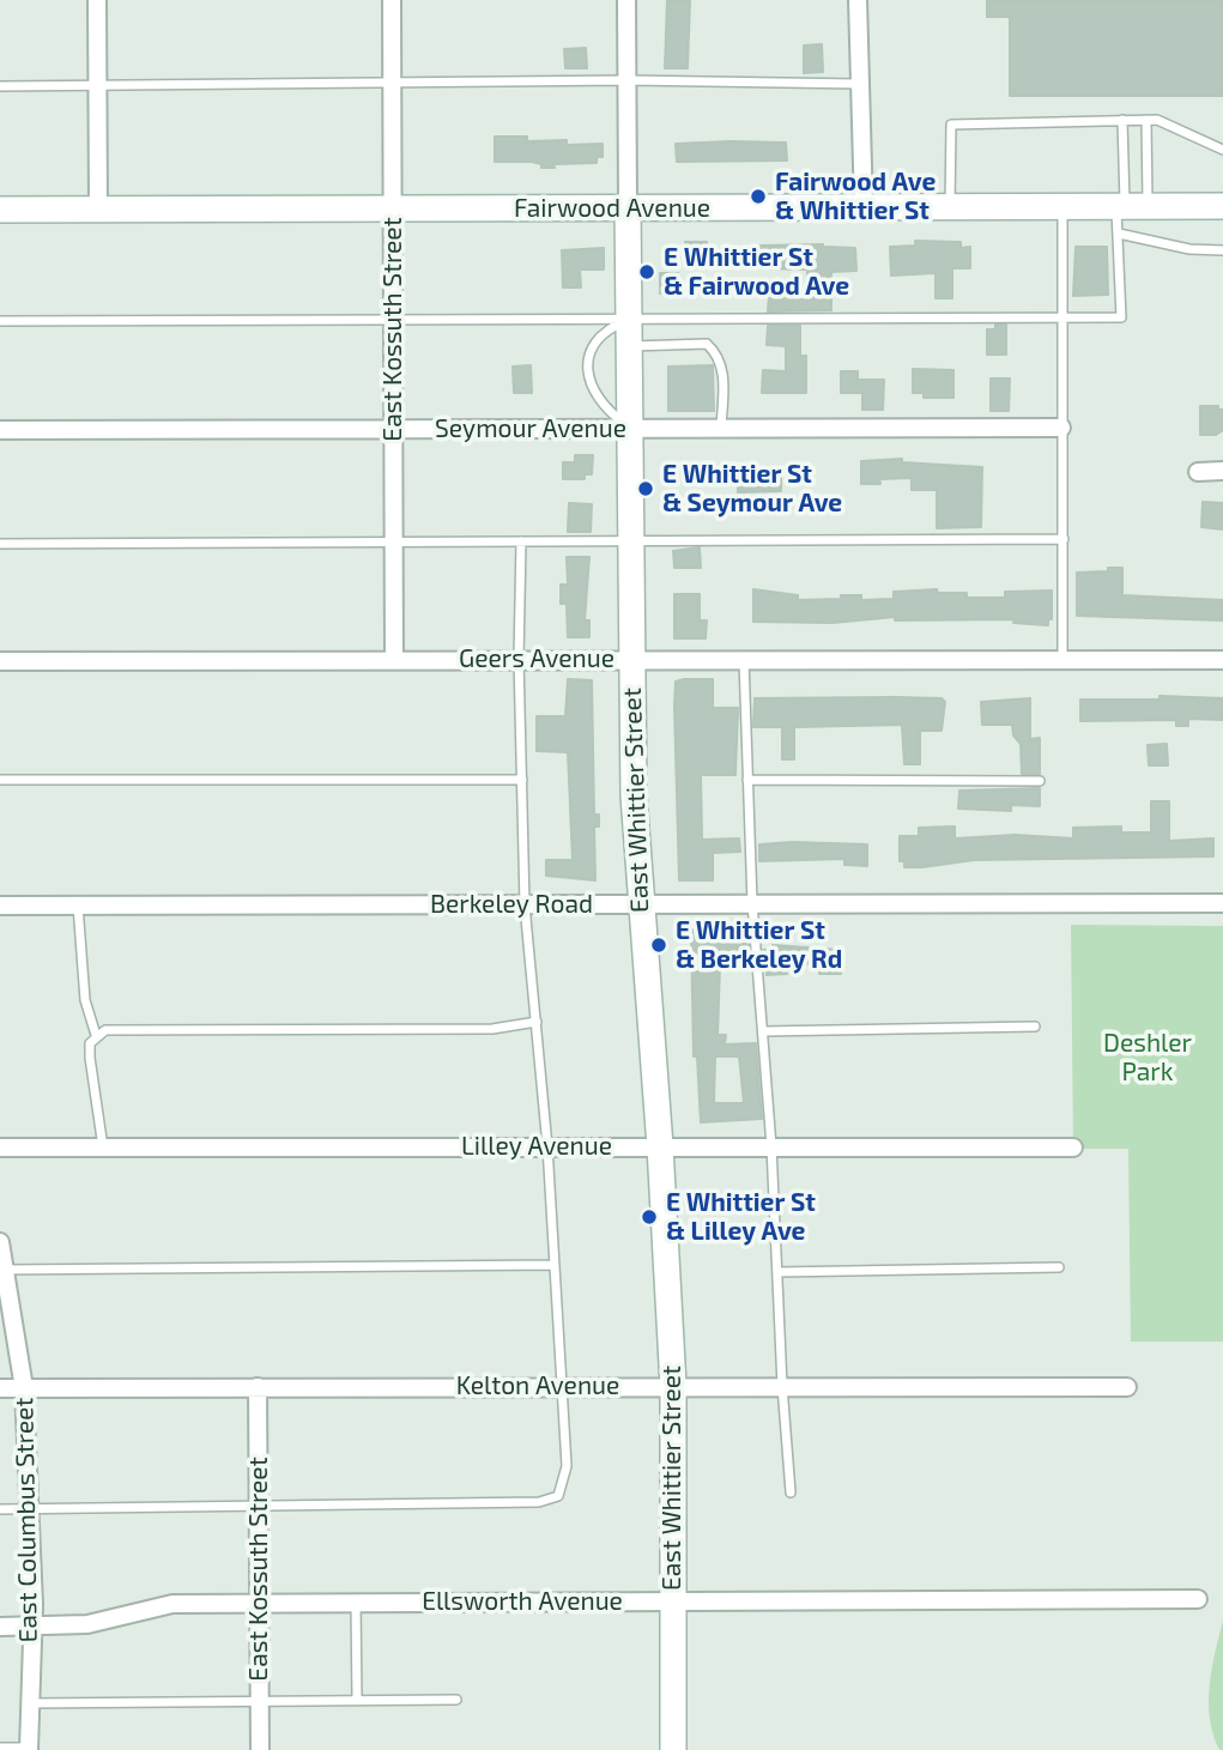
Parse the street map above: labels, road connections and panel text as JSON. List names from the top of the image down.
{
  "streets": {
    "street": [
      "Fairwood Avenue",
      "East Kossuth Street",
      "Seymour Avenue",
      "Geers Avenue",
      "East Whittier Street",
      "Berkeley Road",
      "Lilley Avenue",
      "Kelton Avenue",
      "East Columbus Street",
      "Ellsworth Avenue"
    ]
  },
  "crossings": [
    ["Fairwood Avenue", "East Kossuth Street"],
    ["Fairwood Avenue", "East Whittier Street"],
    ["East Kossuth Street", "Seymour Avenue"],
    ["East Kossuth Street", "Geers Avenue"],
    ["East Kossuth Street", "Kelton Avenue"],
    ["East Kossuth Street", "Ellsworth Avenue"],
    ["Seymour Avenue", "East Whittier Street"],
    ["Geers Avenue", "East Whittier Street"],
    ["East Whittier Street", "Berkeley Road"],
    ["East Whittier Street", "Lilley Avenue"],
    ["East Whittier Street", "Kelton Avenue"],
    ["East Whittier Street", "Ellsworth Avenue"],
    ["Kelton Avenue", "East Columbus Street"],
    ["East Columbus Street", "Ellsworth Avenue"]
  ],
  "parks": ["Deshler Park"],
  "places": [
    "Fairwood Ave & Whittier St",
    "E Whittier St & Fairwood Ave",
    "E Whittier St & Seymour Ave",
    "E Whittier St & Berkeley Rd",
    "E Whittier St & Lilley Ave"
  ]
}
